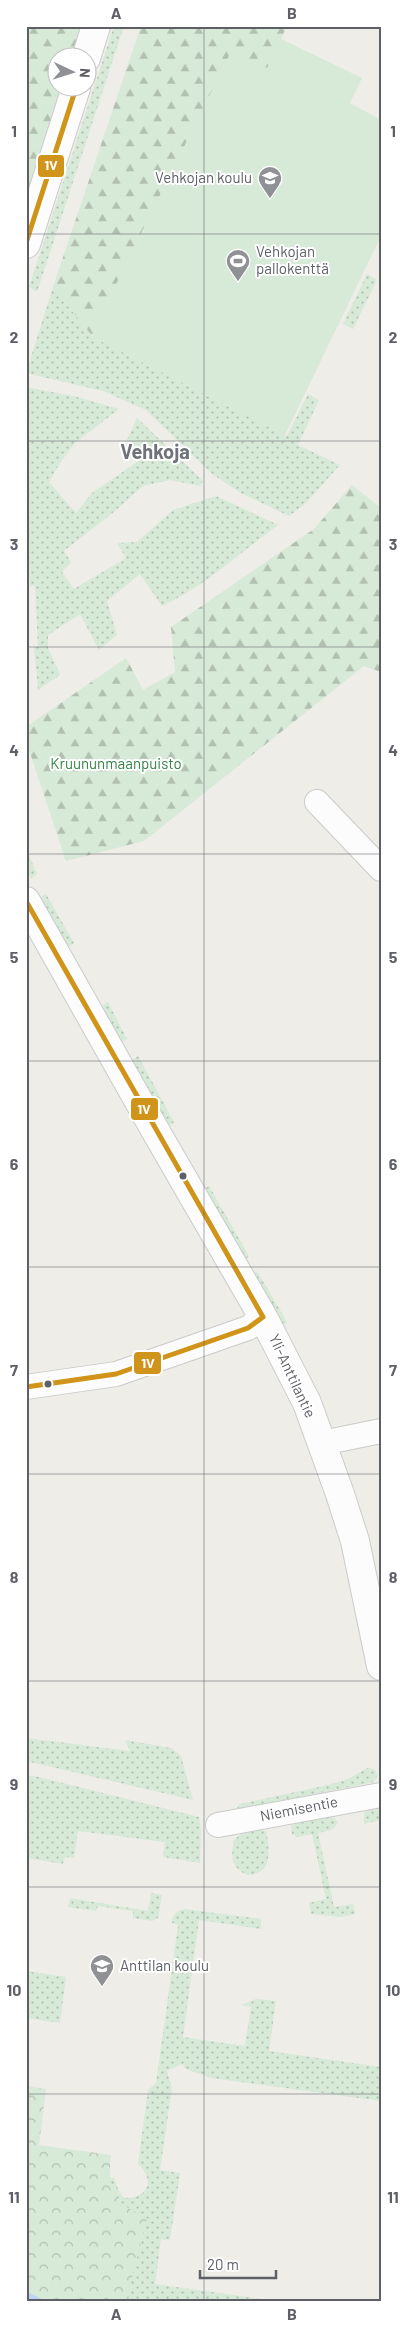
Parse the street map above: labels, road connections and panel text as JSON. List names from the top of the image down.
{
  "streets": {
    "street": ["Yli-Anttilantie", "Niemisentie"]
  },
  "districts": ["Vehkoja"],
  "parks": ["Kruununmaanpuisto"],
  "places": {
    "school or university": ["Vehkojan koulu", "Anttilan koulu"],
    "sports": ["Vehkojan pallokenttä"]
  },
  "lines": ["transit line 1V"],
  "scale_bar": "20 m",
  "north": "right",
  "grid": {
    "columns": ["A", "B"],
    "rows": [
      "1",
      "2",
      "3",
      "4",
      "5",
      "6",
      "7",
      "8",
      "9",
      "10",
      "11"
    ]
  }
}
